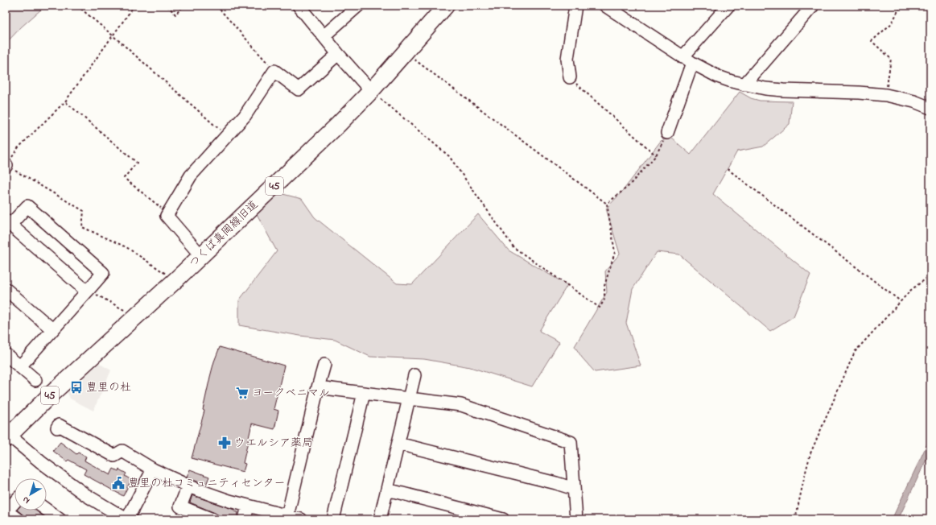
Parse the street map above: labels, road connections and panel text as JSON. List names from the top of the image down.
{
  "streets": {
    "main road": ["45", "つくば真岡線旧道"]
  },
  "places": {
    "bus stop": ["豊里の杜"],
    "supermarket": ["ヨークベニマル"],
    "pharmacy": ["ウエルシア薬局"],
    "public building": ["豊里の杜コミュニティセンター"]
  },
  "north": "bottom left"
}
